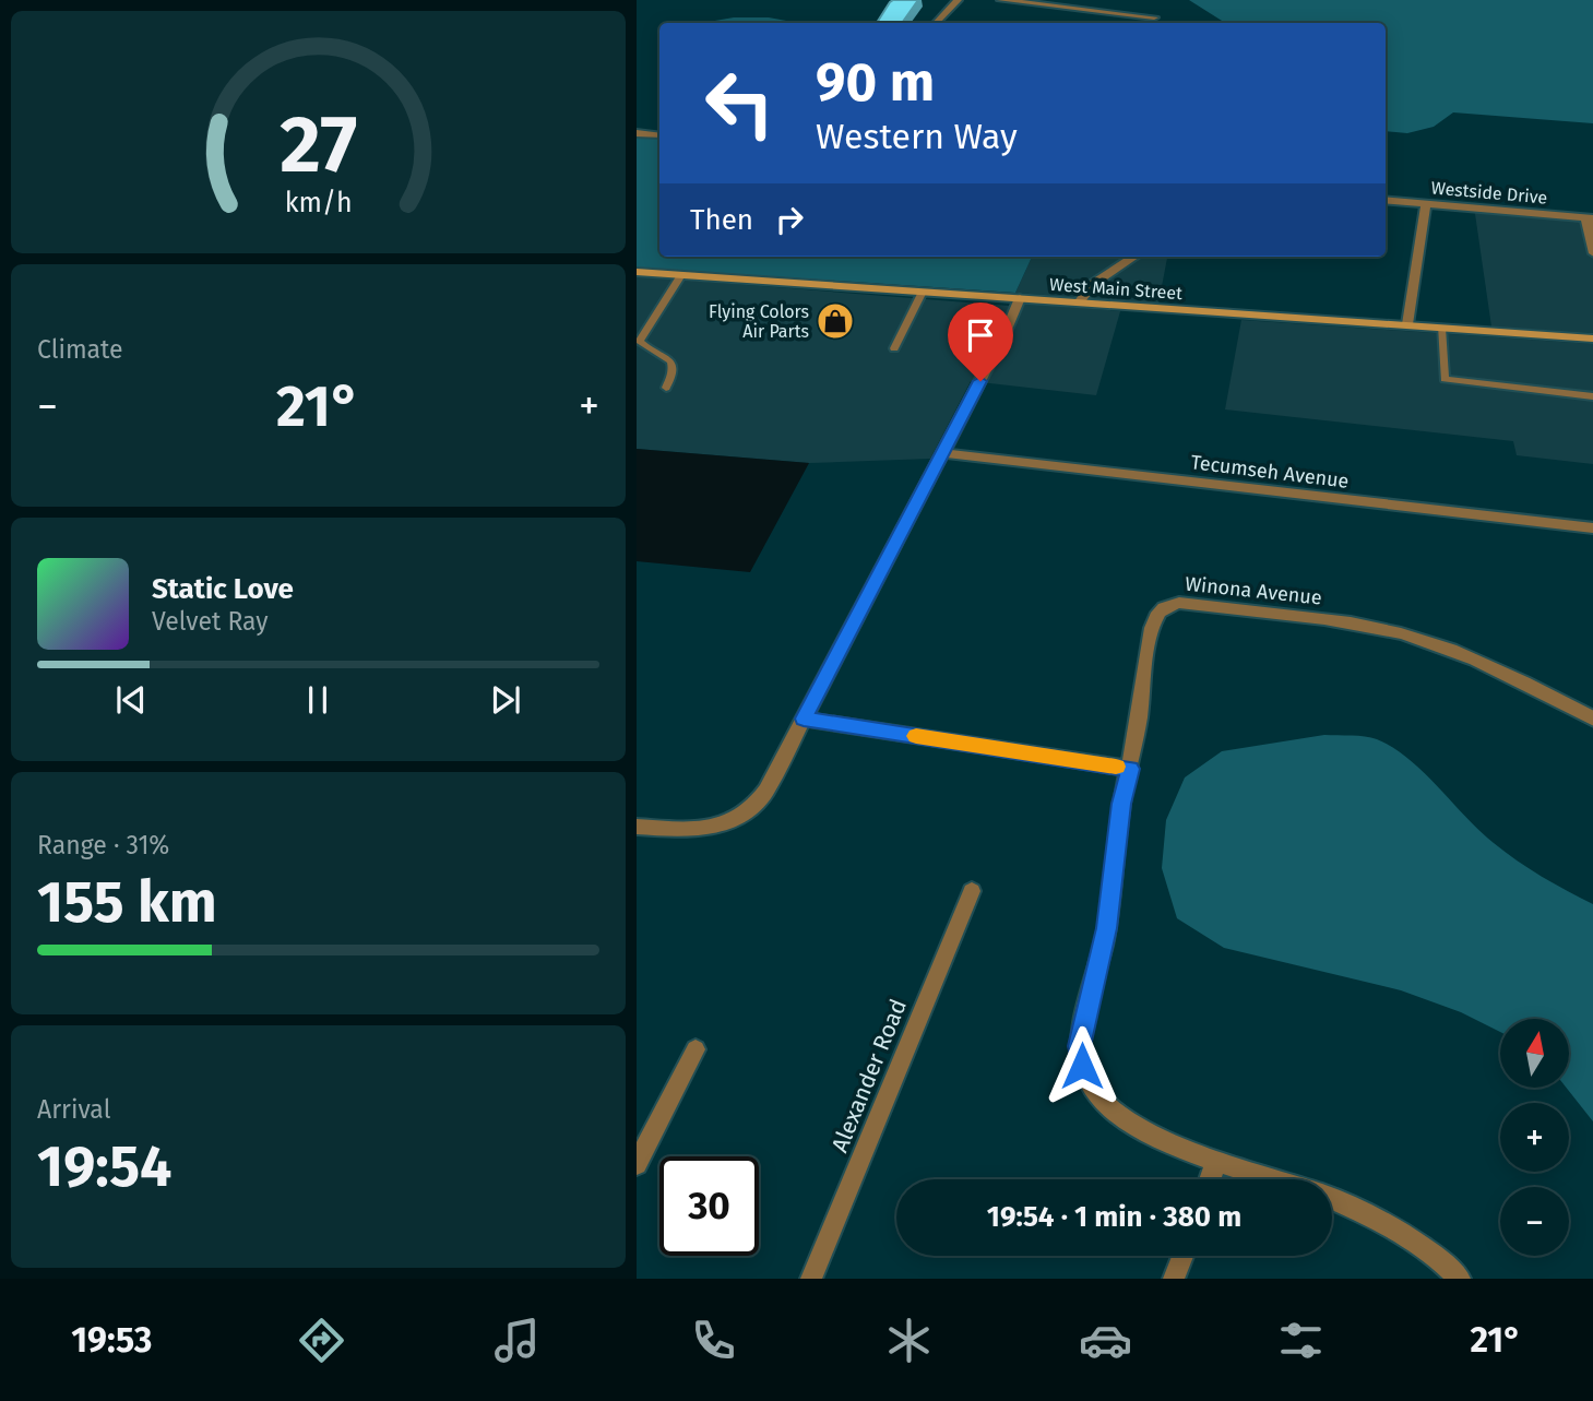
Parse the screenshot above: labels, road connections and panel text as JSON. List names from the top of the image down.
{
  "streets": {
    "main road": ["West Main Street"],
    "street": [
      "Westside Drive",
      "Tecumseh Avenue",
      "Winona Avenue",
      "Alexander Road"
    ]
  },
  "places": {
    "shop": ["Flying Colors Air Parts"]
  },
  "north": "top",
  "page": {
    "turn": ["90 m", "Western Way"],
    "then": "Then",
    "tile": [
      "Climate",
      ["Range · 31%", "155 km"],
      ["Arrival", "19:54"]
    ],
    "heat": ["−", "21°", "+"],
    "song": ["Static Love", "Velvet Ray"],
    "map_buttons": ["+", "−"],
    "limit": "30",
    "trip": "19:54 · 1 min · 380 m",
    "tabs": ["19:53", "21°"],
    "gauge": ["27", "km/h"]
  }
}
